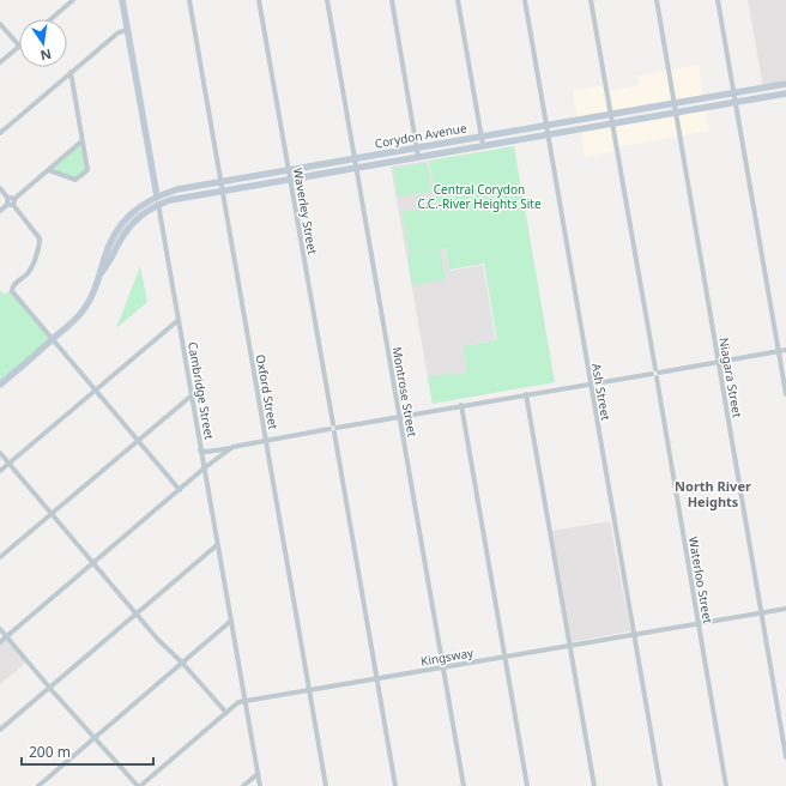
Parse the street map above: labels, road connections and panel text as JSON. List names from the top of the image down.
{
  "streets": {
    "main road": ["Corydon Avenue", "Cambridge Street"],
    "street": [
      "Waverley Street",
      "Niagara Street",
      "Oxford Street",
      "Montrose Street",
      "Ash Street",
      "Waterloo Street",
      "Kingsway"
    ]
  },
  "crossings": [
    ["Corydon Avenue", "Waverley Street"],
    ["Corydon Avenue", "Niagara Street"],
    ["Corydon Avenue", "Cambridge Street"],
    ["Corydon Avenue", "Oxford Street"],
    ["Corydon Avenue", "Montrose Street"],
    ["Corydon Avenue", "Ash Street"],
    ["Corydon Avenue", "Waterloo Street"],
    ["Waverley Street", "Kingsway"],
    ["Niagara Street", "Kingsway"],
    ["Cambridge Street", "Kingsway"],
    ["Oxford Street", "Kingsway"],
    ["Montrose Street", "Kingsway"],
    ["Ash Street", "Kingsway"],
    ["Waterloo Street", "Kingsway"]
  ],
  "districts": ["North River Heights"],
  "parks": ["Central Corydon C.C.-River Heights Site"],
  "scale_bar": "200 m",
  "north": "bottom"
}
